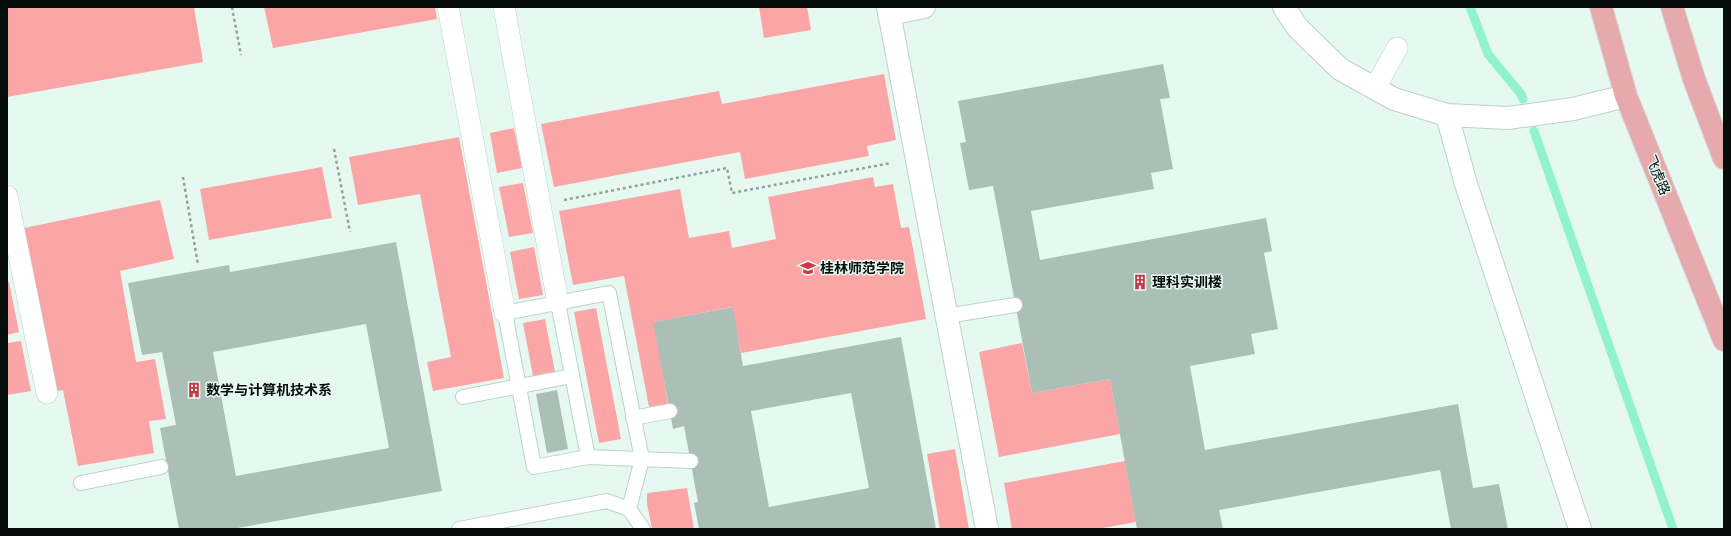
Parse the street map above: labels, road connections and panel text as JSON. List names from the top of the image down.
{
  "streets": {
    "main road": ["飞虎路"]
  },
  "places": {
    "school or university": ["桂林师范学院"],
    "building": ["理科实训楼", "数学与计算机技术系"]
  }
}
